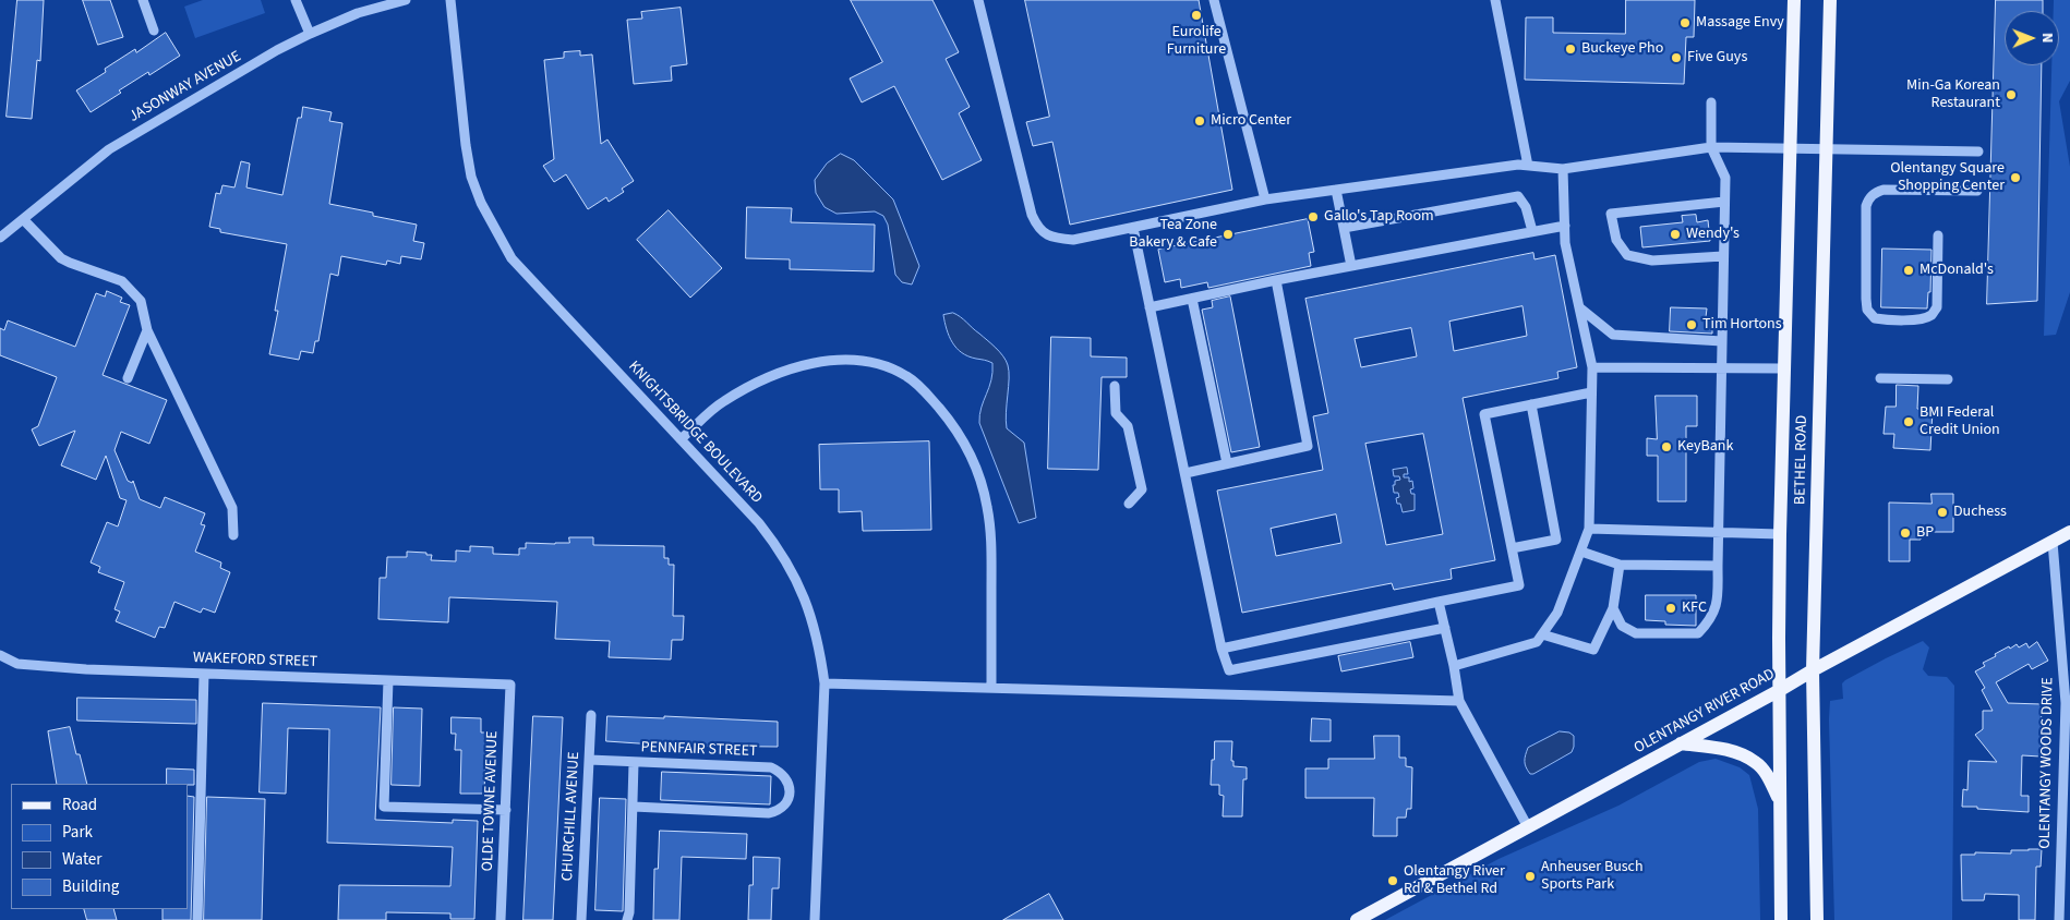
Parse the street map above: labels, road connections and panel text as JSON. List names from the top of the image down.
{
  "streets": {
    "main road": ["BETHEL ROAD", "OLENTANGY RIVER ROAD"],
    "street": [
      "JASONWAY AVENUE",
      "KNIGHTSBRIDGE BOULEVARD",
      "WAKEFORD STREET",
      "PENNFAIR STREET",
      "OLENTANGY WOODS DRIVE",
      "OLDE TOWNE AVENUE",
      "CHURCHILL AVENUE"
    ]
  },
  "crossings": [
    ["BETHEL ROAD", "OLENTANGY RIVER ROAD"],
    ["WAKEFORD STREET", "OLDE TOWNE AVENUE"],
    ["OLENTANGY RIVER ROAD", "OLENTANGY WOODS DRIVE"],
    ["PENNFAIR STREET", "CHURCHILL AVENUE"]
  ],
  "places": [
    "Eurolife Furniture",
    "Massage Envy",
    "Buckeye Pho",
    "Five Guys",
    "Min-Ga Korean Restaurant",
    "Micro Center",
    "Olentangy Square Shopping Center",
    "Gallo's Tap Room",
    "Tea Zone Bakery & Cafe",
    "Wendy's",
    "McDonald's",
    "Tim Hortons",
    "BMI Federal Credit Union",
    "KeyBank",
    "Duchess",
    "BP",
    "KFC",
    "Anheuser Busch Sports Park",
    "Olentangy River Rd & Bethel Rd"
  ],
  "legend": [
    "Road",
    "Park",
    "Water",
    "Building"
  ],
  "north": "right"
}
